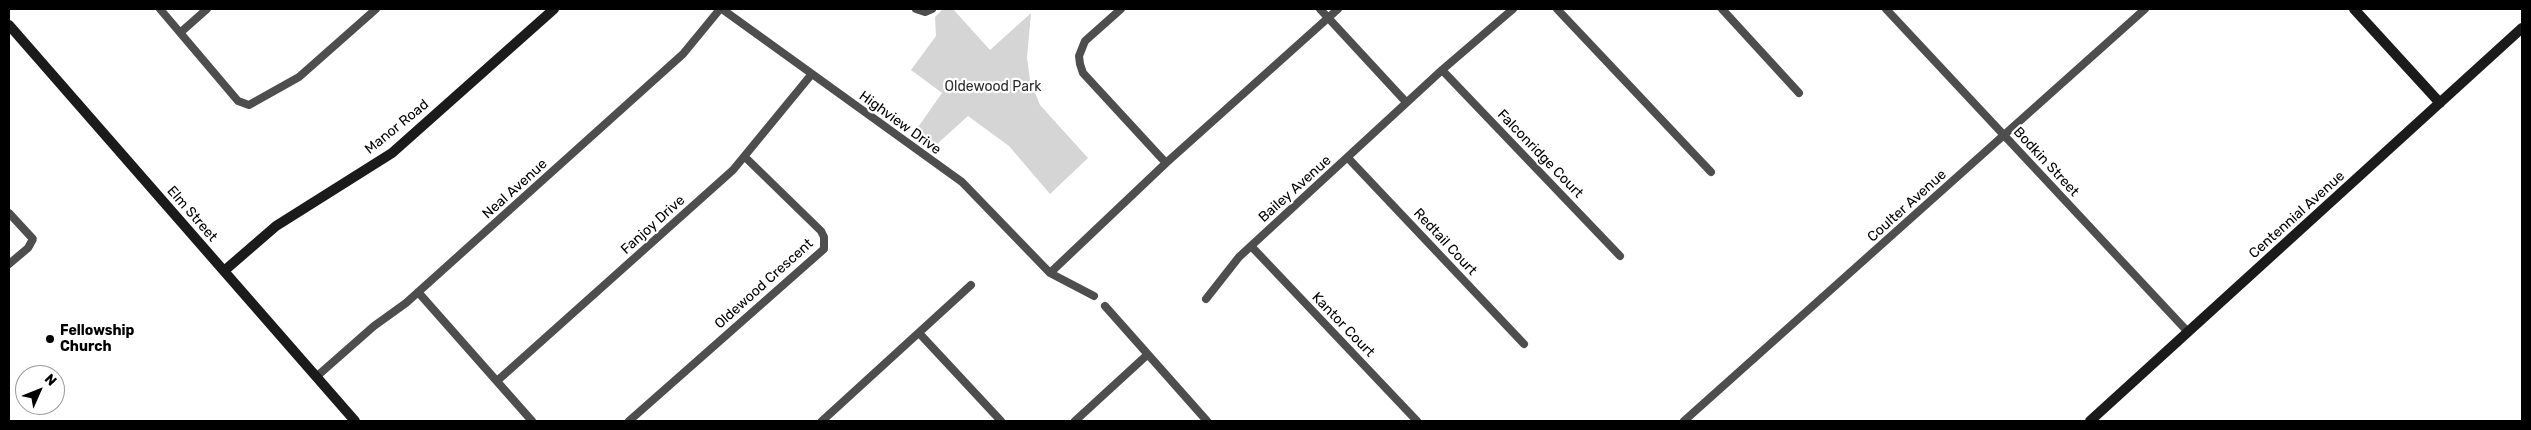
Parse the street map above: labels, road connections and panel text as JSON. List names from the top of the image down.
{
  "streets": {
    "main road": ["Manor Road", "Elm Street", "Centennial Avenue"],
    "street": [
      "Highview Drive",
      "Falconridge Court",
      "Bodkin Street",
      "Neal Avenue",
      "Bailey Avenue",
      "Coulter Avenue",
      "Fanjoy Drive",
      "Redtail Court",
      "Oldewood Crescent",
      "Kantor Court"
    ]
  },
  "crossings": [
    ["Highview Drive", "Neal Avenue"],
    ["Highview Drive", "Fanjoy Drive"],
    ["Manor Road", "Elm Street"],
    ["Bodkin Street", "Coulter Avenue"],
    ["Bodkin Street", "Centennial Avenue"],
    ["Neal Avenue", "Elm Street"],
    ["Bailey Avenue", "Redtail Court"],
    ["Bailey Avenue", "Kantor Court"],
    ["Fanjoy Drive", "Oldewood Crescent"]
  ],
  "parks": ["Oldewood Park"],
  "places": ["Fellowship Church"],
  "north": "top right"
}
